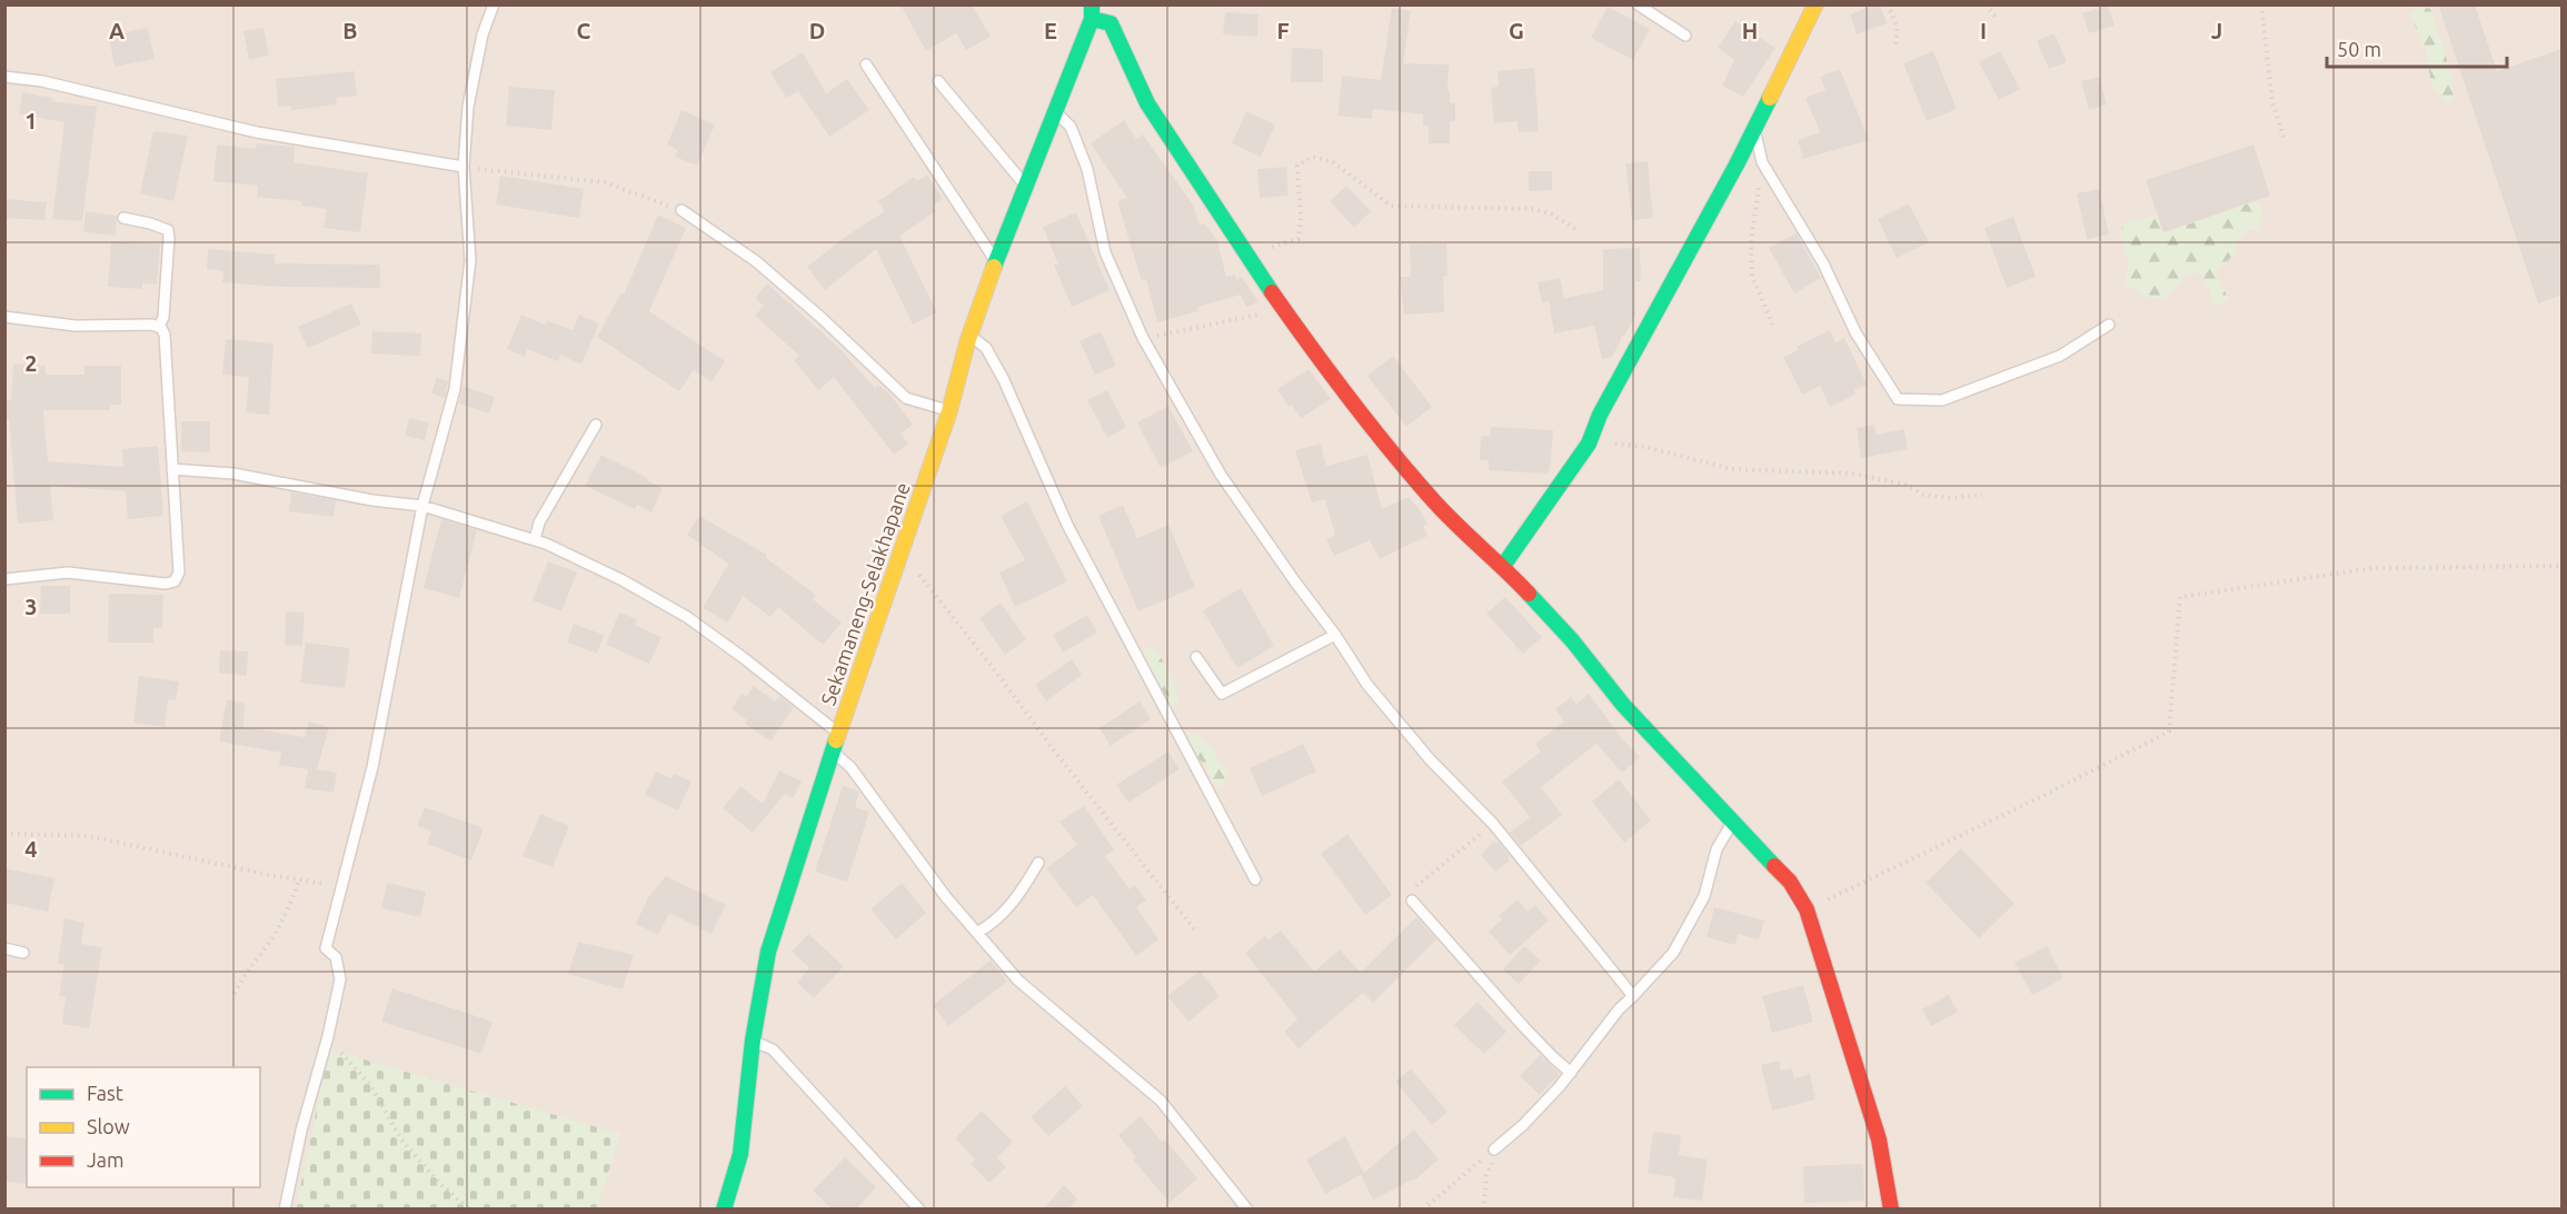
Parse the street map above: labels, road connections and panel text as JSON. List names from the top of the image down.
{
  "streets": {
    "street": ["Sekamaneng-Selakhapane"]
  },
  "legend": ["Fast", "Slow", "Jam"],
  "scale_bar": "50 m",
  "grid": {
    "columns": [
      "A",
      "B",
      "C",
      "D",
      "E",
      "F",
      "G",
      "H",
      "I",
      "J"
    ],
    "rows": [
      "1",
      "2",
      "3",
      "4"
    ]
  }
}
